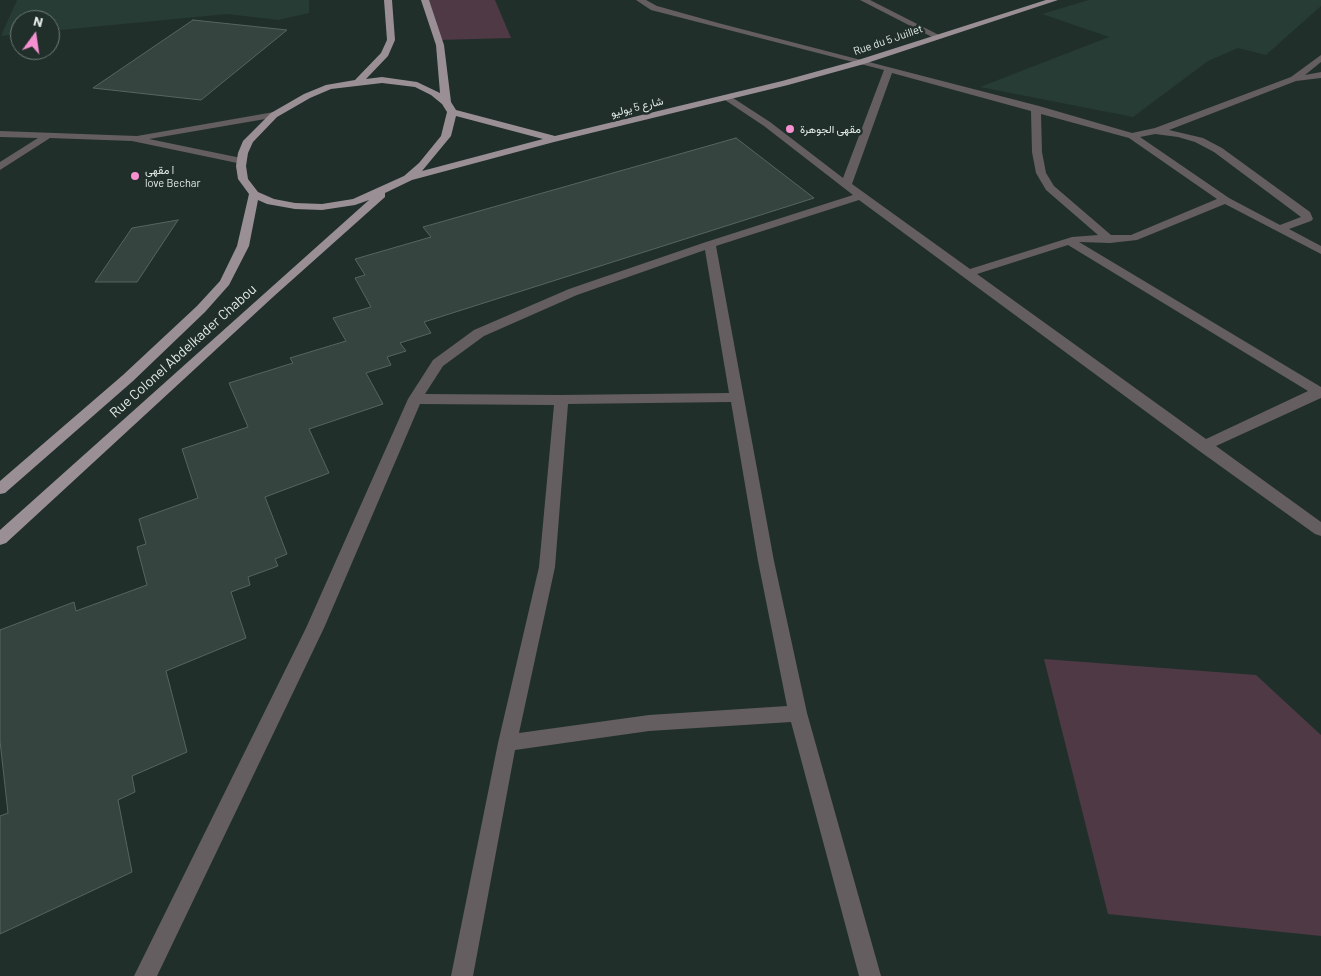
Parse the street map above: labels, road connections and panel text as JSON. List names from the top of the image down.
{
  "streets": {
    "main road": ["Rue du 5 Juillet", "شارع 5 يوليو", "Rue Colonel Abdelkader Chabou"]
  },
  "crossings": [
    ["Rue du 5 Juillet", "شارع 5 يوليو"]
  ],
  "places": ["مقهى الجوهرة", "مقهى I love Bechar"],
  "north": "top"
}
